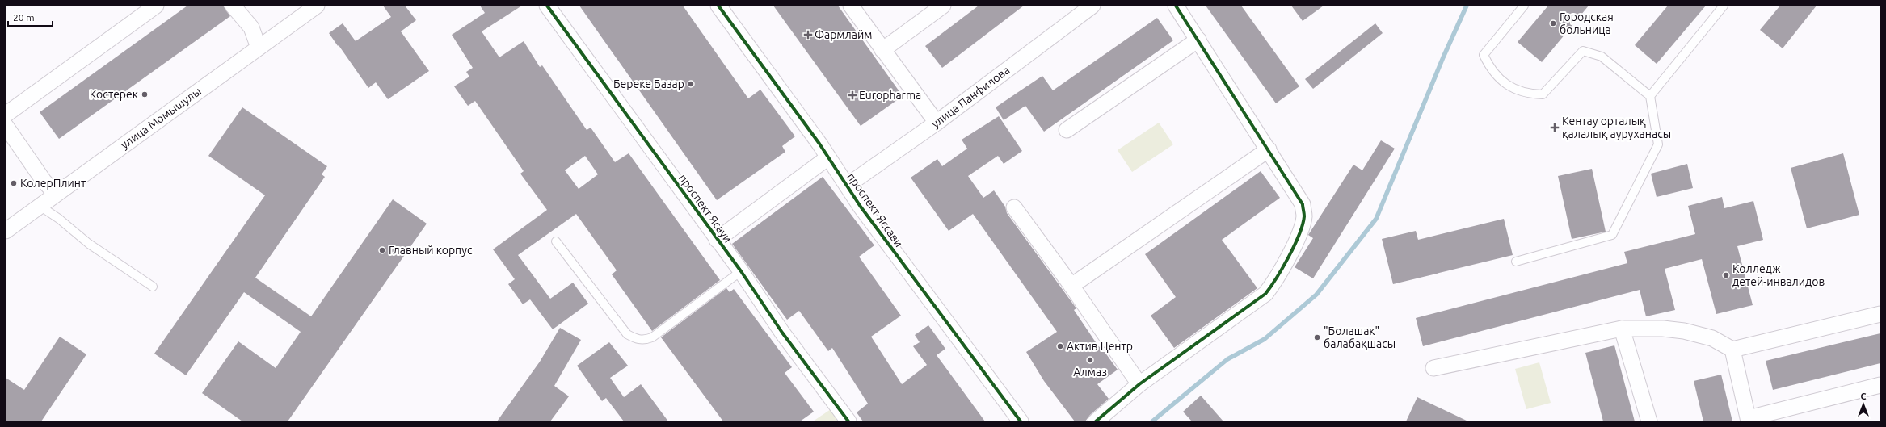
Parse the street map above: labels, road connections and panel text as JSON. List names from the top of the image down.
{
  "streets": {
    "street": [
      "улица Панфилова",
      "улица Момышулы",
      "проспект Ясауи",
      "проспект Яссави"
    ]
  },
  "crossings": [
    ["улица Панфилова", "проспект Яссави"]
  ],
  "places": {
    "other": [
      "Городская больница",
      "Береке Базар",
      "Костерек",
      "КолерПлинт",
      "Главный корпус",
      "Колледж детей-инвалидов",
      "\"Болашак\" балабақшасы",
      "Актив Центр",
      "Алмаз"
    ],
    "health": ["Фармлайм", "Europharma", "Кентау орталық қалалық ауруханасы"]
  },
  "scale_bar": "20 m",
  "north": "top"
}
